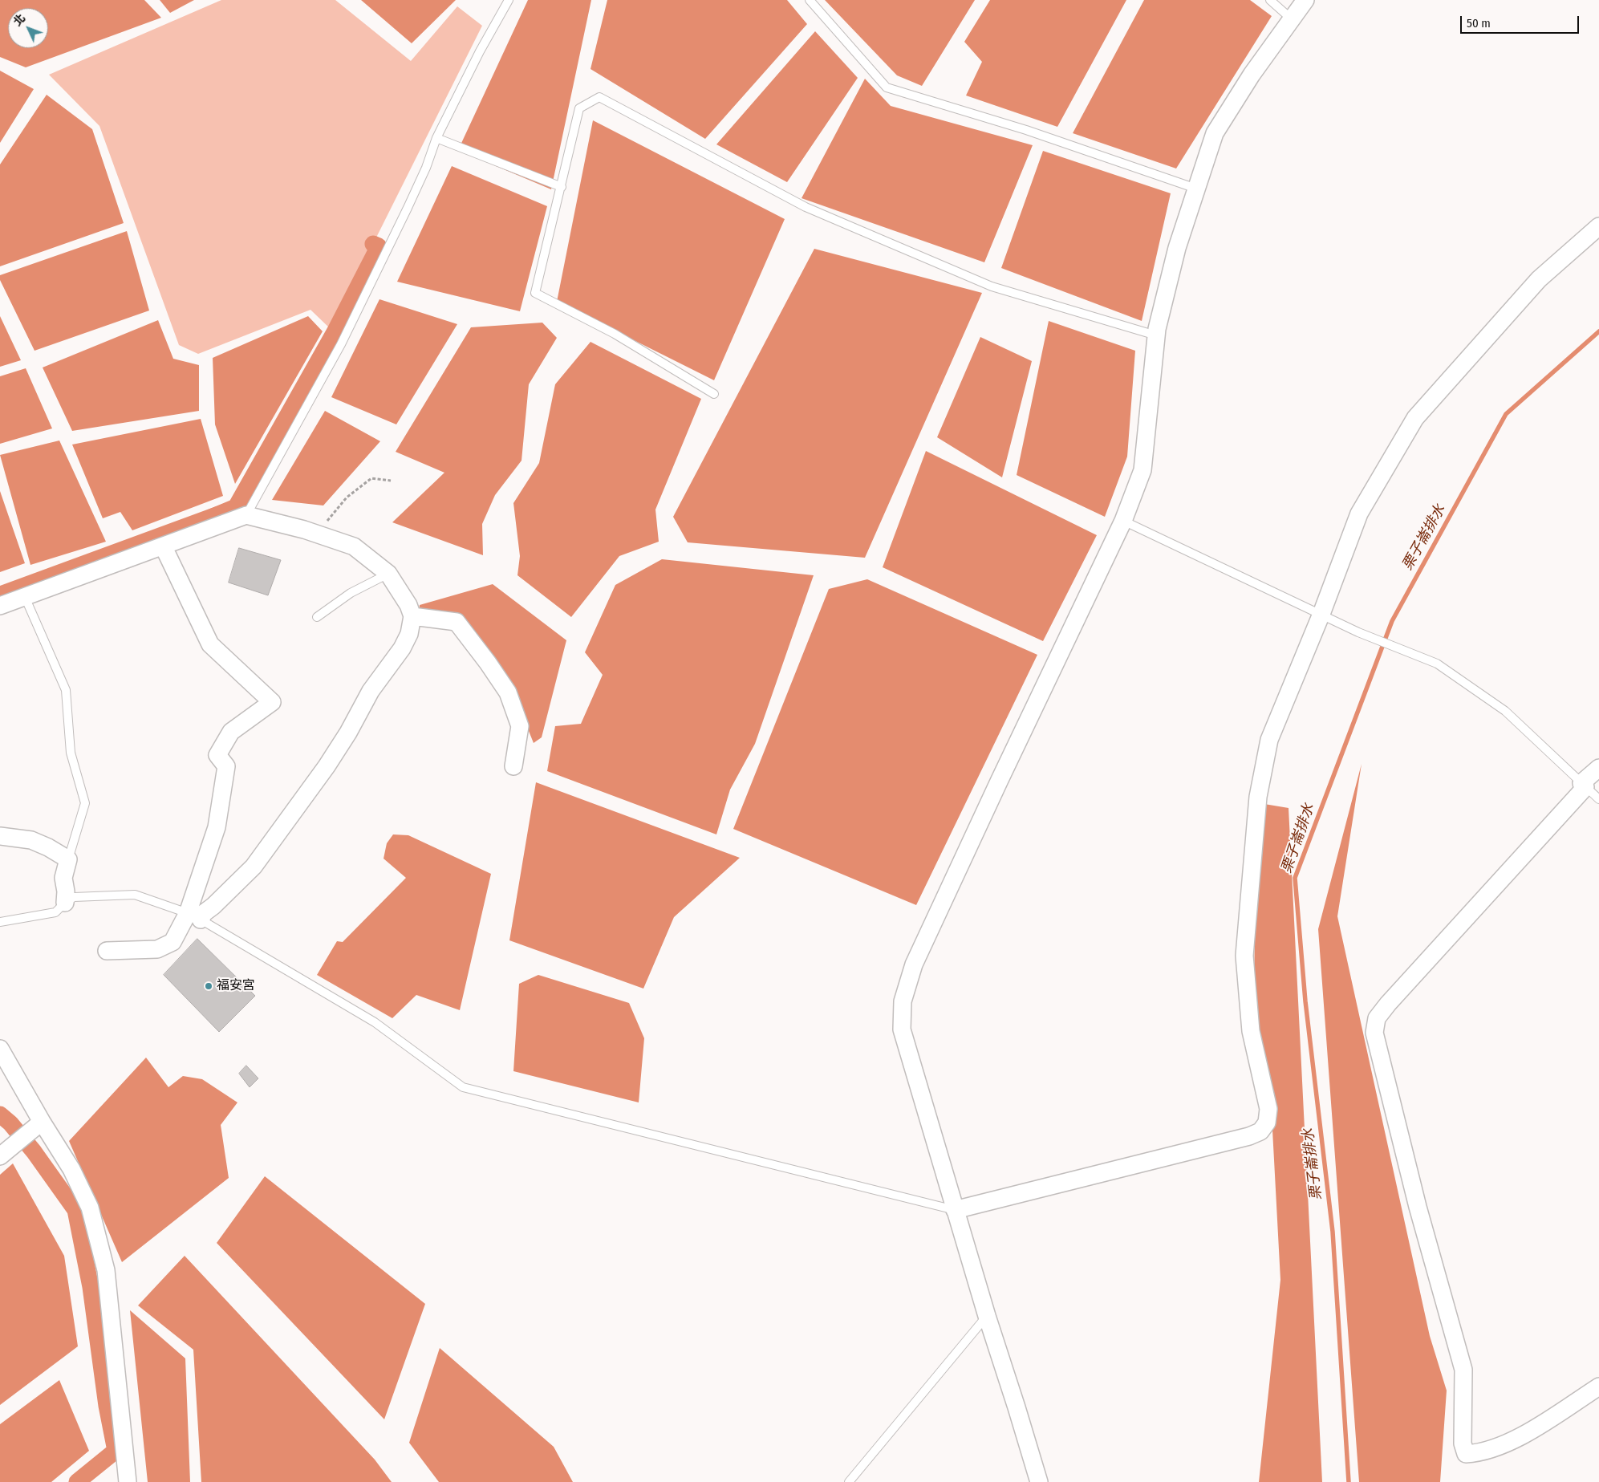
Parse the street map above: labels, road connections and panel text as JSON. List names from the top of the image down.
{
  "water": ["栗子崙排水"],
  "places": ["福安宮"],
  "scale_bar": "50 m",
  "north": "top left"
}
